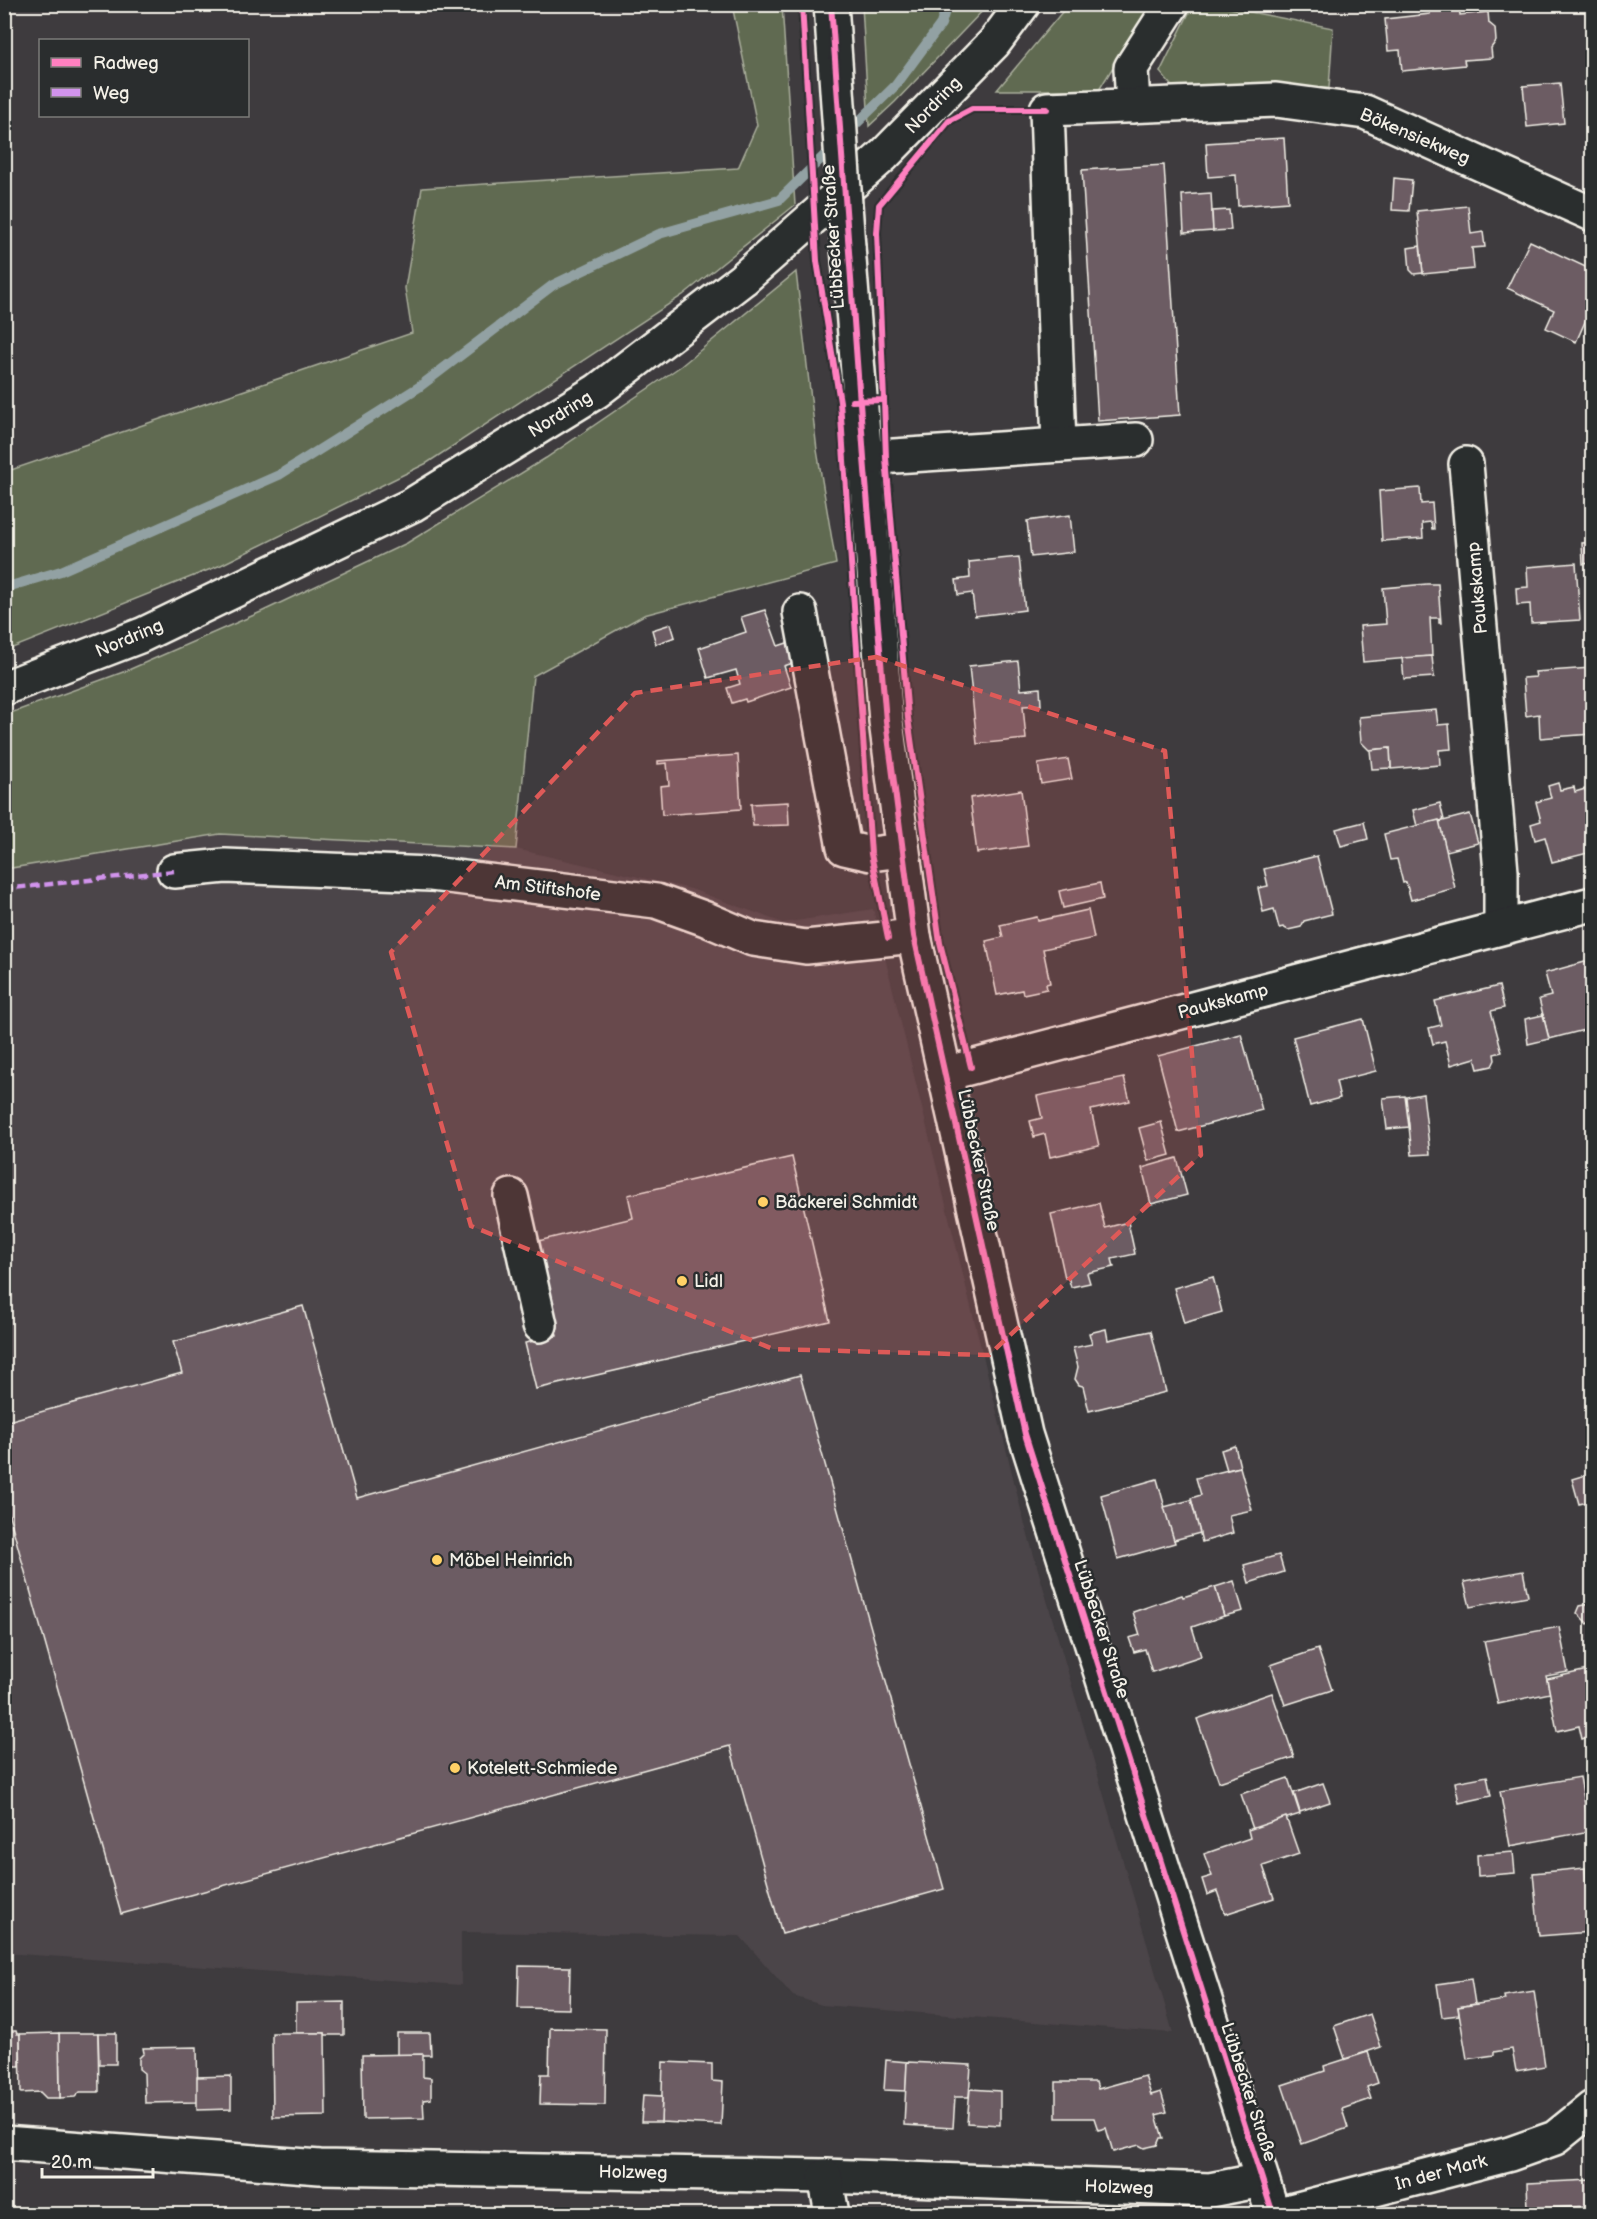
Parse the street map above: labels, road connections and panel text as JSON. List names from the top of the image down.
{
  "streets": {
    "street": [
      "Nordring",
      "Bökensiekweg",
      "Lübbecker Straße",
      "Paukskamp",
      "Am Stiftshofe",
      "Holzweg",
      "In der Mark"
    ]
  },
  "crossings": [
    ["Lübbecker Straße", "Paukskamp"],
    ["Lübbecker Straße", "Am Stiftshofe"],
    ["Lübbecker Straße", "Holzweg"]
  ],
  "places": [
    "Bäckerei Schmidt",
    "Lidl",
    "Möbel Heinrich",
    "Kotelett-Schmiede"
  ],
  "legend": ["Radweg", "Weg"],
  "scale_bar": "20 m"
}
